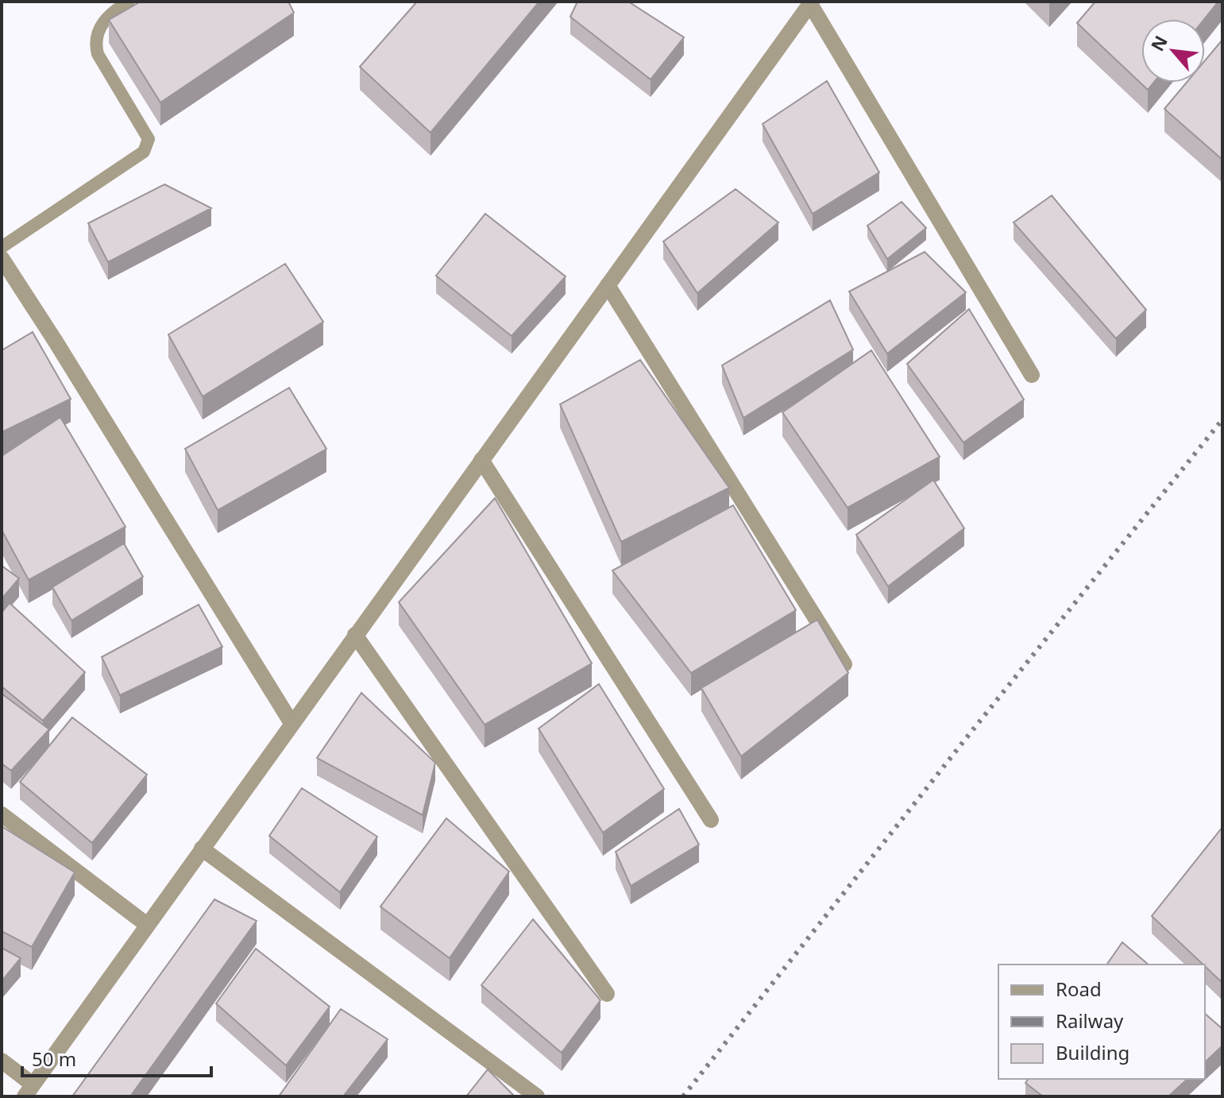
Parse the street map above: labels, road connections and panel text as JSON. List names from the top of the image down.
{
  "legend": ["Road", "Railway", "Building"],
  "scale_bar": "50 m",
  "north": "top left"
}
